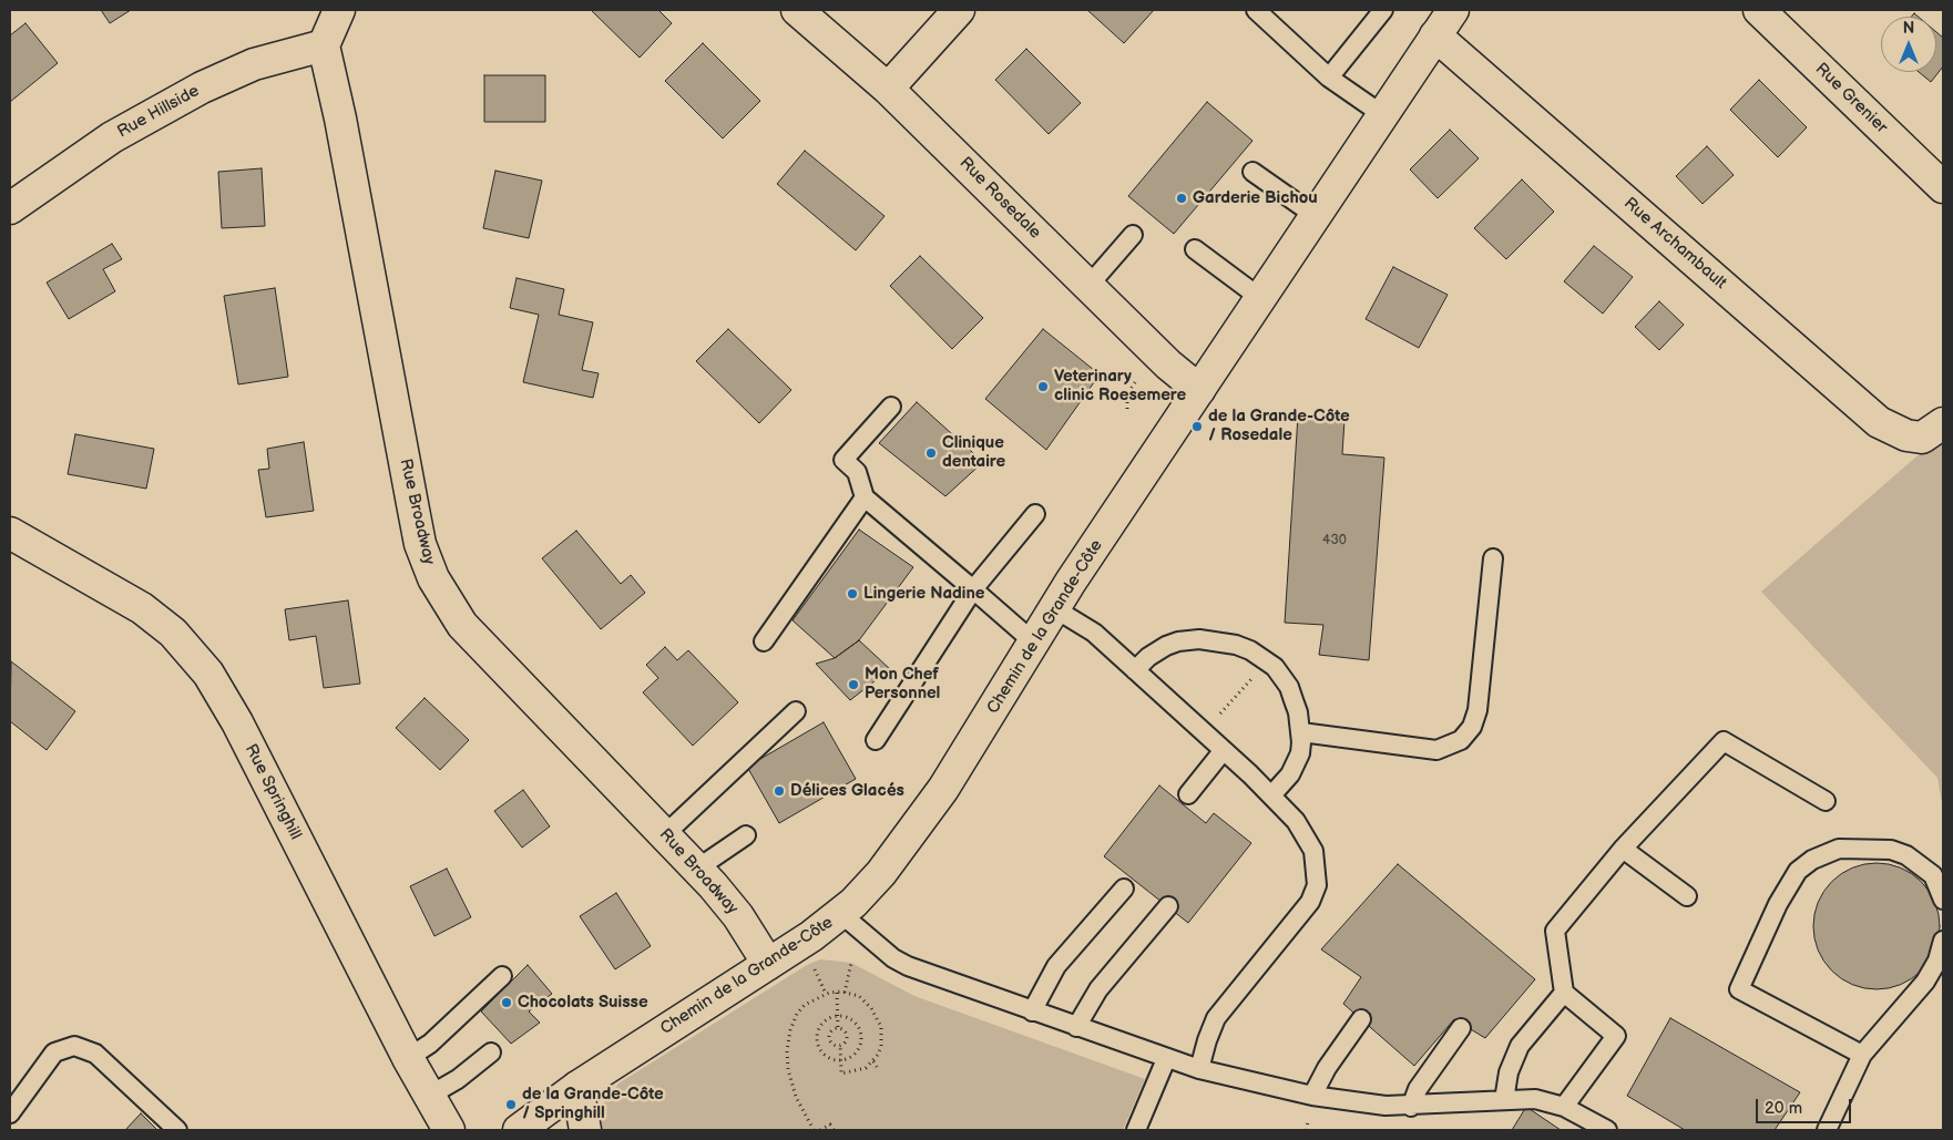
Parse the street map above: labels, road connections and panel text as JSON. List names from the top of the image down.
{
  "streets": {
    "street": [
      "Rue Grenier",
      "Rue Hillside",
      "Rue Rosedale",
      "Rue Archambault",
      "Rue Broadway",
      "Chemin de la Grande-Côte",
      "Rue Springhill"
    ]
  },
  "crossings": [
    ["Rue Hillside", "Rue Broadway"],
    ["Rue Rosedale", "Chemin de la Grande-Côte"],
    ["Rue Archambault", "Chemin de la Grande-Côte"],
    ["Rue Broadway", "Chemin de la Grande-Côte"]
  ],
  "places": [
    "Garderie Bichou",
    "Veterinary clinic Roesemere",
    "de la Grande-Côte / Rosedale",
    "Clinique dentaire",
    "Lingerie Nadine",
    "Mon Chef Personnel",
    "Délices Glacés",
    "Chocolats Suisse",
    "de la Grande-Côte / Springhill"
  ],
  "house_numbers": ["430"],
  "scale_bar": "20 m",
  "north": "top"
}
